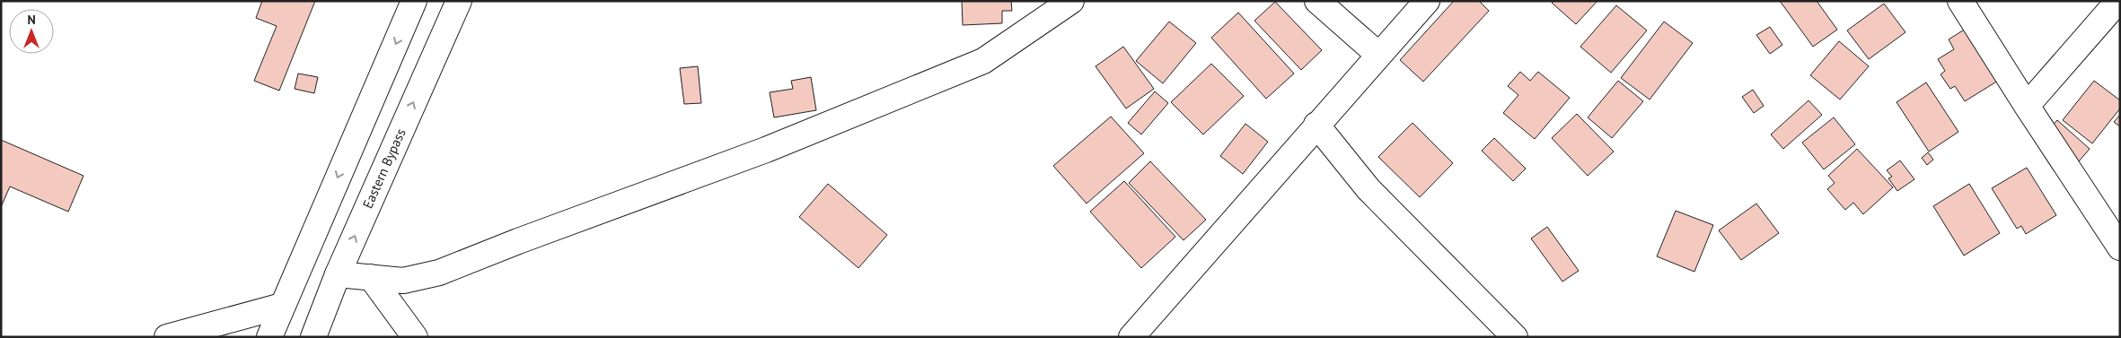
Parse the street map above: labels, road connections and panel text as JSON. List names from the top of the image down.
{
  "streets": {
    "main road": ["Eastern Bypass"]
  },
  "north": "top"
}
